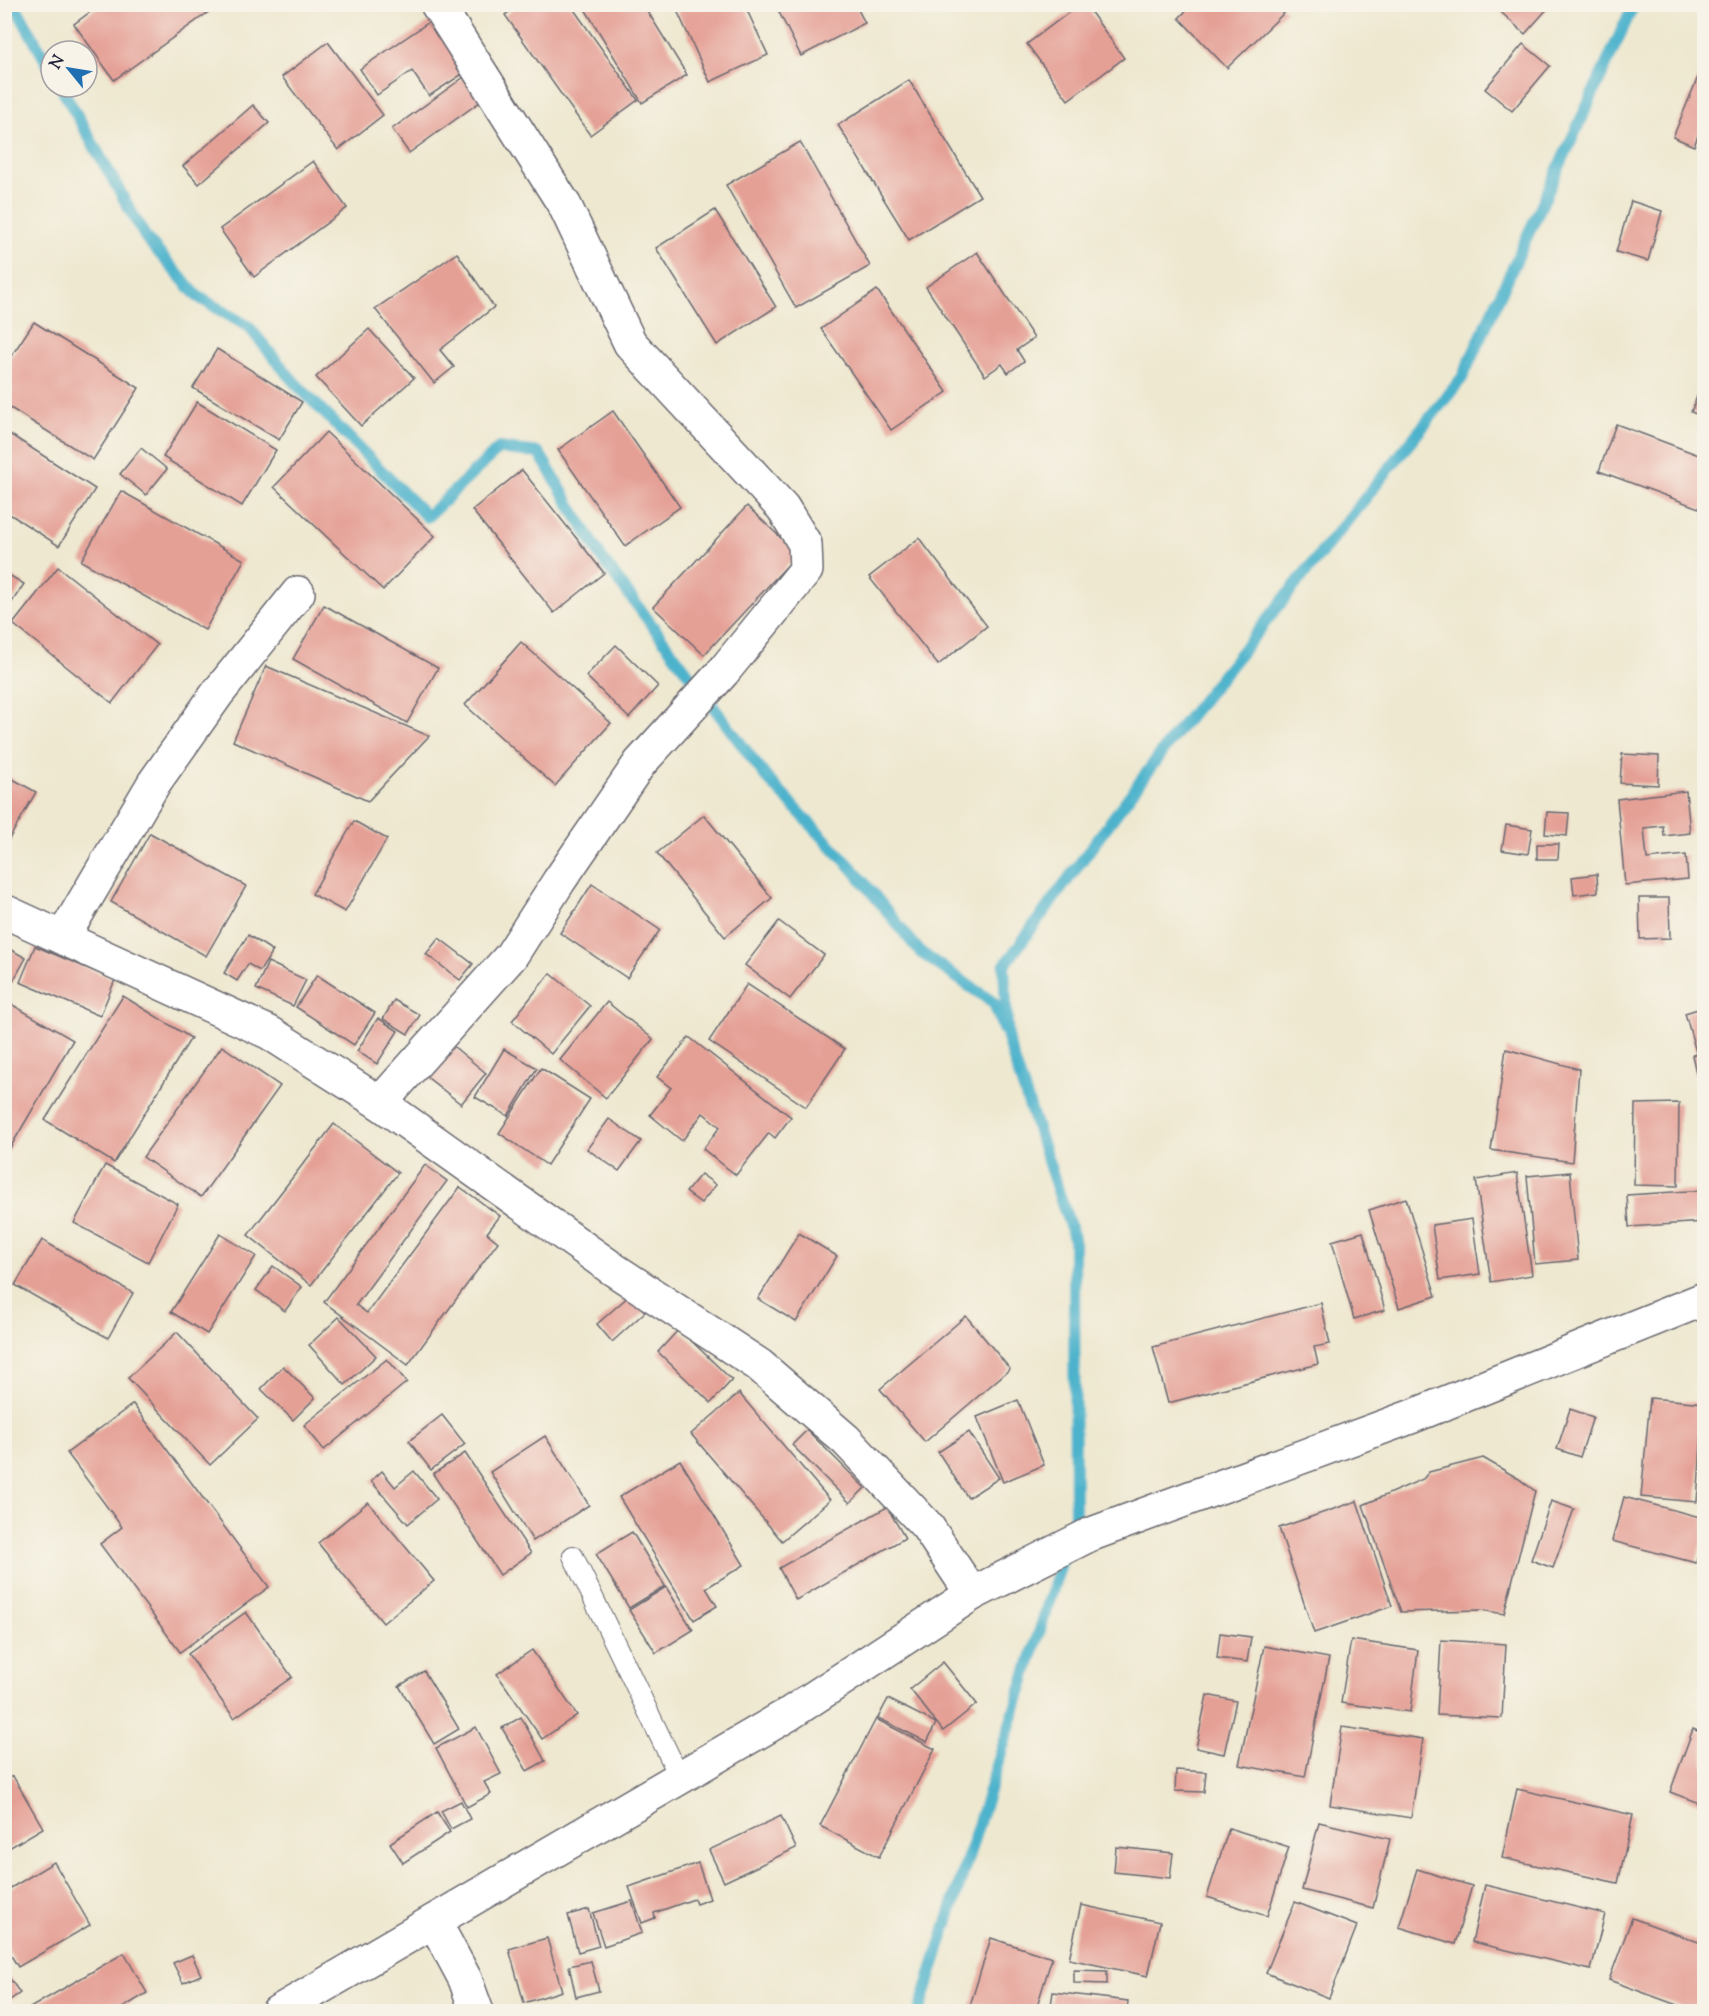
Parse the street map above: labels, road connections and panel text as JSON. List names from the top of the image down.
{
  "north": "top left"
}
